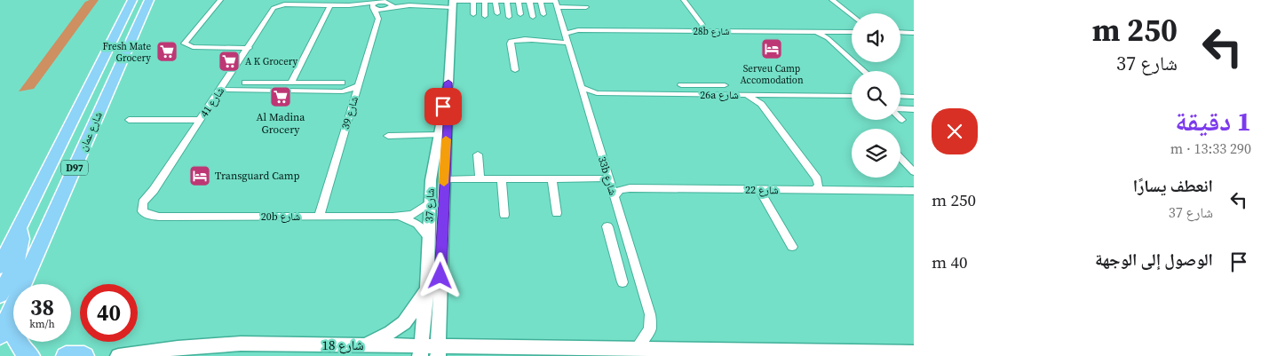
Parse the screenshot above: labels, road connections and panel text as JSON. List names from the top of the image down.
{
  "streets": {
    "main road": ["شارع عمان", "D97"],
    "street": [
      "28b شارع",
      "26a شارع",
      "شارع 41",
      "شارع 39",
      "33b شارع",
      "شارع 22",
      "شارع 37",
      "20b شارع",
      "شارع 18"
    ]
  },
  "crossings": [
    ["28b شارع", "33b شارع"],
    ["26a شارع", "33b شارع"],
    ["شارع 41", "20b شارع"],
    ["شارع 39", "20b شارع"],
    ["33b شارع", "شارع 22"],
    ["33b شارع", "شارع 18"],
    ["شارع 37", "20b شارع"],
    ["شارع 37", "شارع 18"]
  ],
  "places": {
    "hotel": ["Serveu Camp Accomodation", "Transguard Camp"],
    "supermarket": ["Fresh Mate Grocery", "A K Grocery", "Al Madina Grocery"]
  },
  "page": {
    "turn": ["250 m", "شارع 37"],
    "heading": ["1 دقيقة", "290 m · 13:33"],
    "list": [
      {
        "name": "انعطف يسارًا",
        "note": "شارع 37",
        "value": "250 m"
      },
      {
        "name": "الوصول إلى الوجهة",
        "value": "40 m"
      }
    ],
    "speed": "38 km/h",
    "limit": "40"
  }
}
